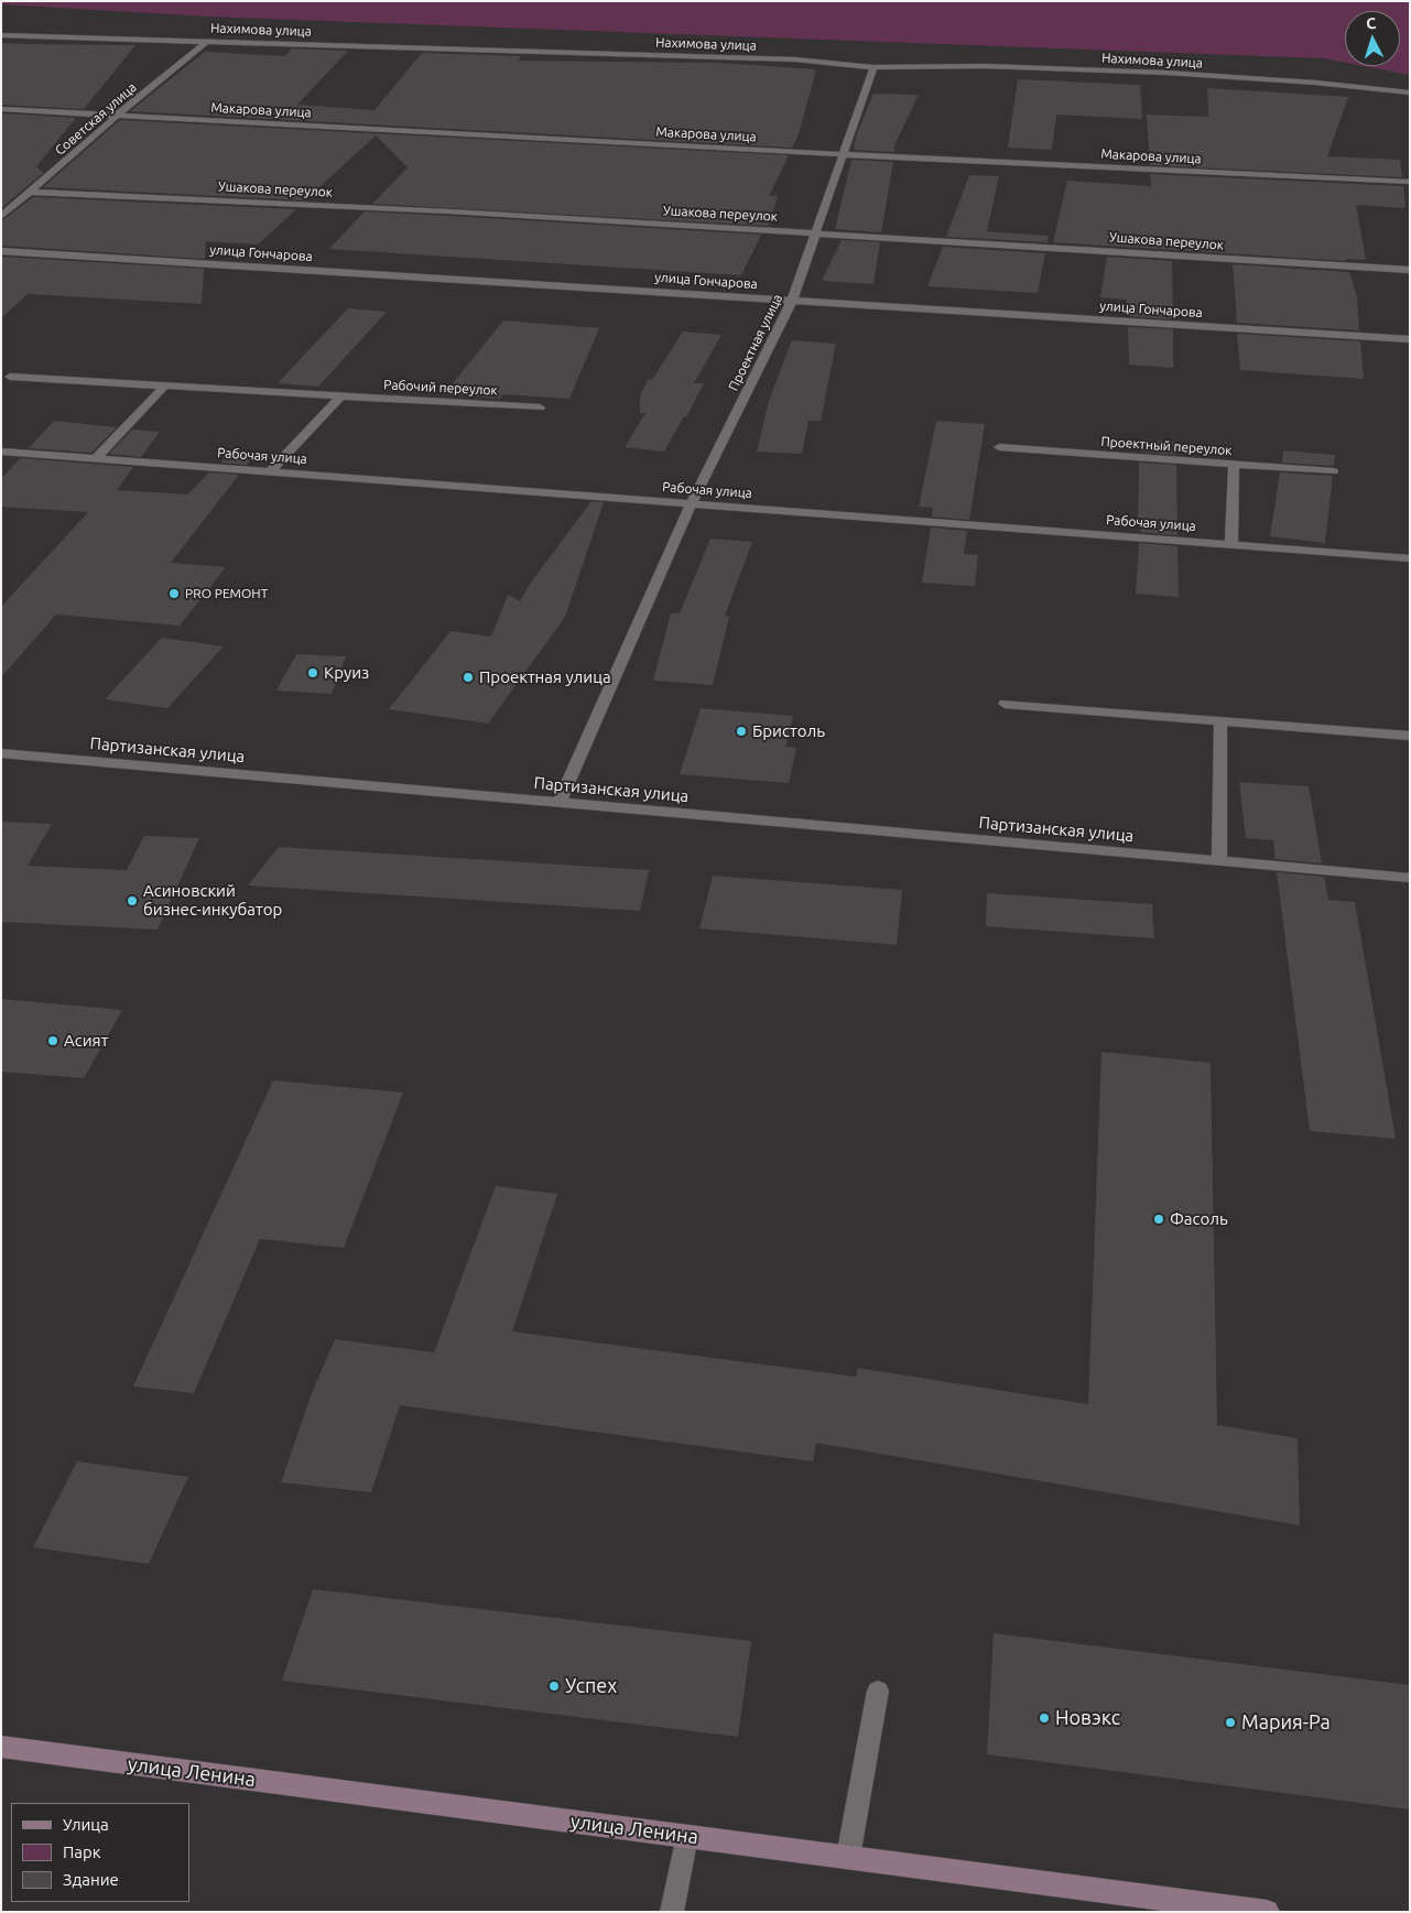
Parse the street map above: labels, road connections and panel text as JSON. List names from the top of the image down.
{
  "streets": {
    "main road": ["улица Ленина"],
    "street": [
      "Нахимова улица",
      "Макарова улица",
      "Советская улица",
      "Ушакова переулок",
      "улица Гончарова",
      "Проектная улица",
      "Рабочий переулок",
      "Проектный переулок",
      "Рабочая улица",
      "Партизанская улица"
    ]
  },
  "crossings": [
    ["Нахимова улица", "Советская улица"],
    ["Нахимова улица", "Проектная улица"],
    ["Макарова улица", "Советская улица"],
    ["Макарова улица", "Проектная улица"],
    ["Советская улица", "Ушакова переулок"],
    ["Ушакова переулок", "Проектная улица"],
    ["улица Гончарова", "Проектная улица"],
    ["Проектная улица", "Рабочая улица"],
    ["Проектная улица", "Партизанская улица"]
  ],
  "places": [
    "PRO РЕМОНТ",
    "Круиз",
    "Проектная улица",
    "Бристоль",
    "Асиновский бизнес-инкубатор",
    "Асият",
    "Фасоль",
    "Успех",
    "Новэкс",
    "Мария-Ра"
  ],
  "legend": ["Улица", "Парк", "Здание"],
  "north": "top"
}
